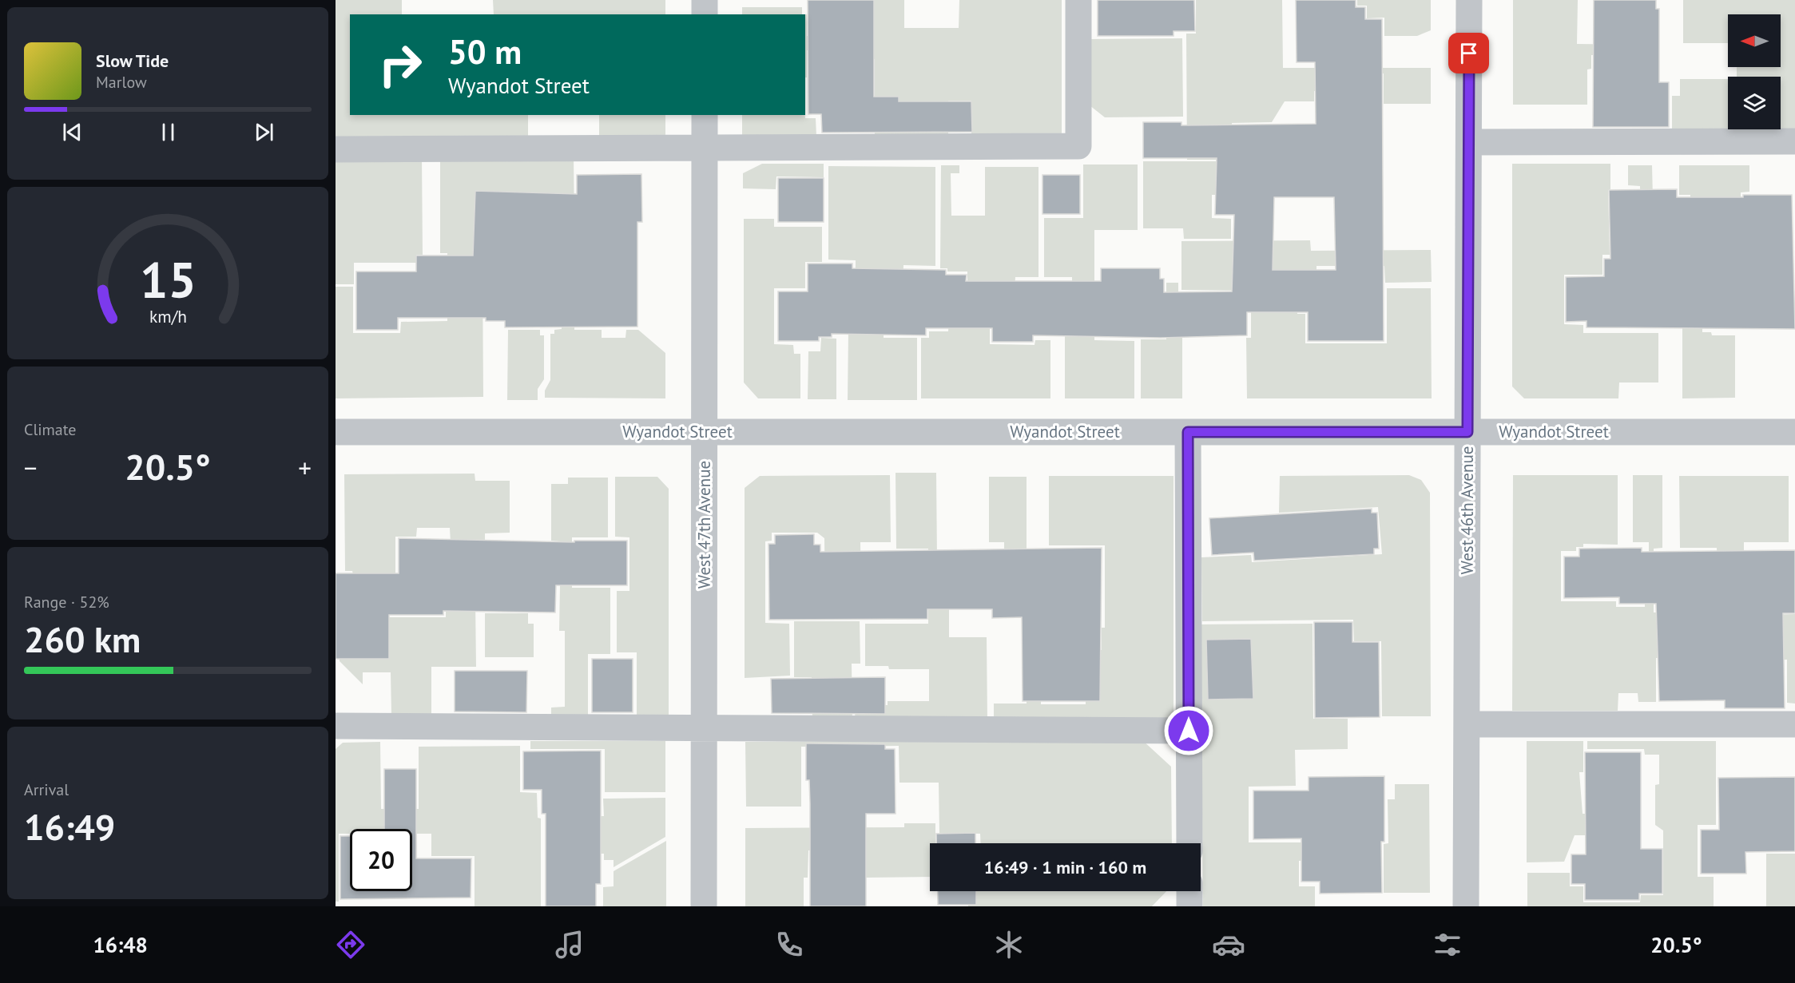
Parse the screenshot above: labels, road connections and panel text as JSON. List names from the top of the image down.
{
  "streets": {
    "street": ["Wyandot Street", "West 46th Avenue", "West 47th Avenue"]
  },
  "crossings": [
    ["Wyandot Street", "West 46th Avenue"],
    ["Wyandot Street", "West 47th Avenue"]
  ],
  "north": "left",
  "page": {
    "turn": ["50 m", "Wyandot Street"],
    "song": ["Slow Tide", "Marlow"],
    "tile": [
      "Climate",
      ["Range · 52%", "260 km"],
      ["Arrival", "16:49"]
    ],
    "heat": ["−", "20.5°", "+"],
    "limit": "20",
    "trip": "16:49 · 1 min · 160 m",
    "tabs": ["16:48", "20.5°"],
    "gauge": ["15", "km/h"]
  }
}
